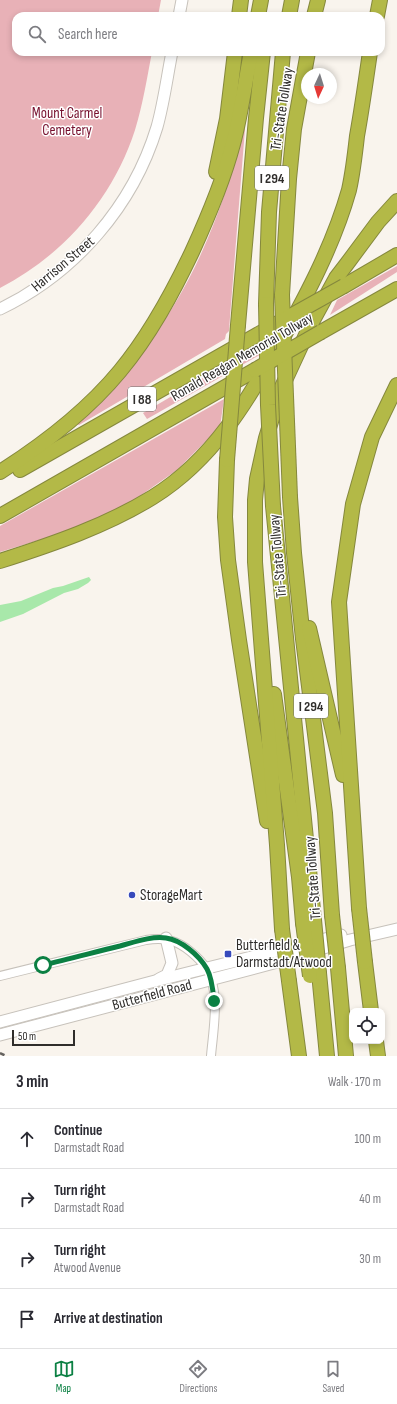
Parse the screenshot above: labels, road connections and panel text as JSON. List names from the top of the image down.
{
  "streets": {
    "highway": [
      "Tri-State Tollway",
      "I 294",
      "Ronald Reagan Memorial Tollway",
      "I 88"
    ],
    "main road": ["Harrison Street", "Butterfield Road"]
  },
  "parks": ["Mount Carmel Cemetery"],
  "places": {
    "other": ["StorageMart"],
    "transit": ["Butterfield & Darmstadt/Atwood"]
  },
  "scale_bar": "50 m",
  "north": "bottom",
  "page": {
    "search": "Search here",
    "scale": "50 m",
    "heading": ["3 min", "Walk · 170 m"],
    "list": [
      ["Continue", "Darmstadt Road", "100 m"],
      ["Turn right", "Darmstadt Road", "40 m"],
      ["Turn right", "Atwood Avenue", "30 m"],
      "Arrive at destination"
    ],
    "nav": ["Map", "Directions", "Saved"]
  }
}
